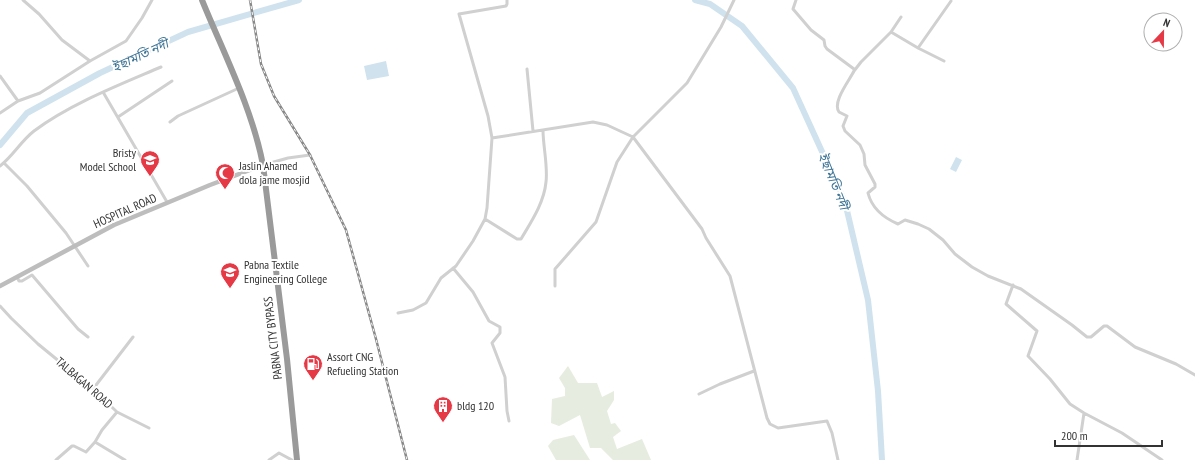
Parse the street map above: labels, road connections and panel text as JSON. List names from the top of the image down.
{
  "streets": {
    "highway": ["PABNA CITY BYPASS"],
    "main road": ["HOSPITAL ROAD"],
    "street": ["TALBAGAN ROAD"]
  },
  "crossings": [
    ["HOSPITAL ROAD", "PABNA CITY BYPASS"]
  ],
  "water": ["ইছামতি নদী"],
  "places": {
    "school or university": ["Bristy Model School", "Pabna Textile Engineering College"],
    "mosque": ["Jaslin Ahamed dola jame mosjid"],
    "fuel station": ["Assort CNG Refueling Station"],
    "building": ["bldg 120"]
  },
  "scale_bar": "200 m",
  "north": "top"
}
